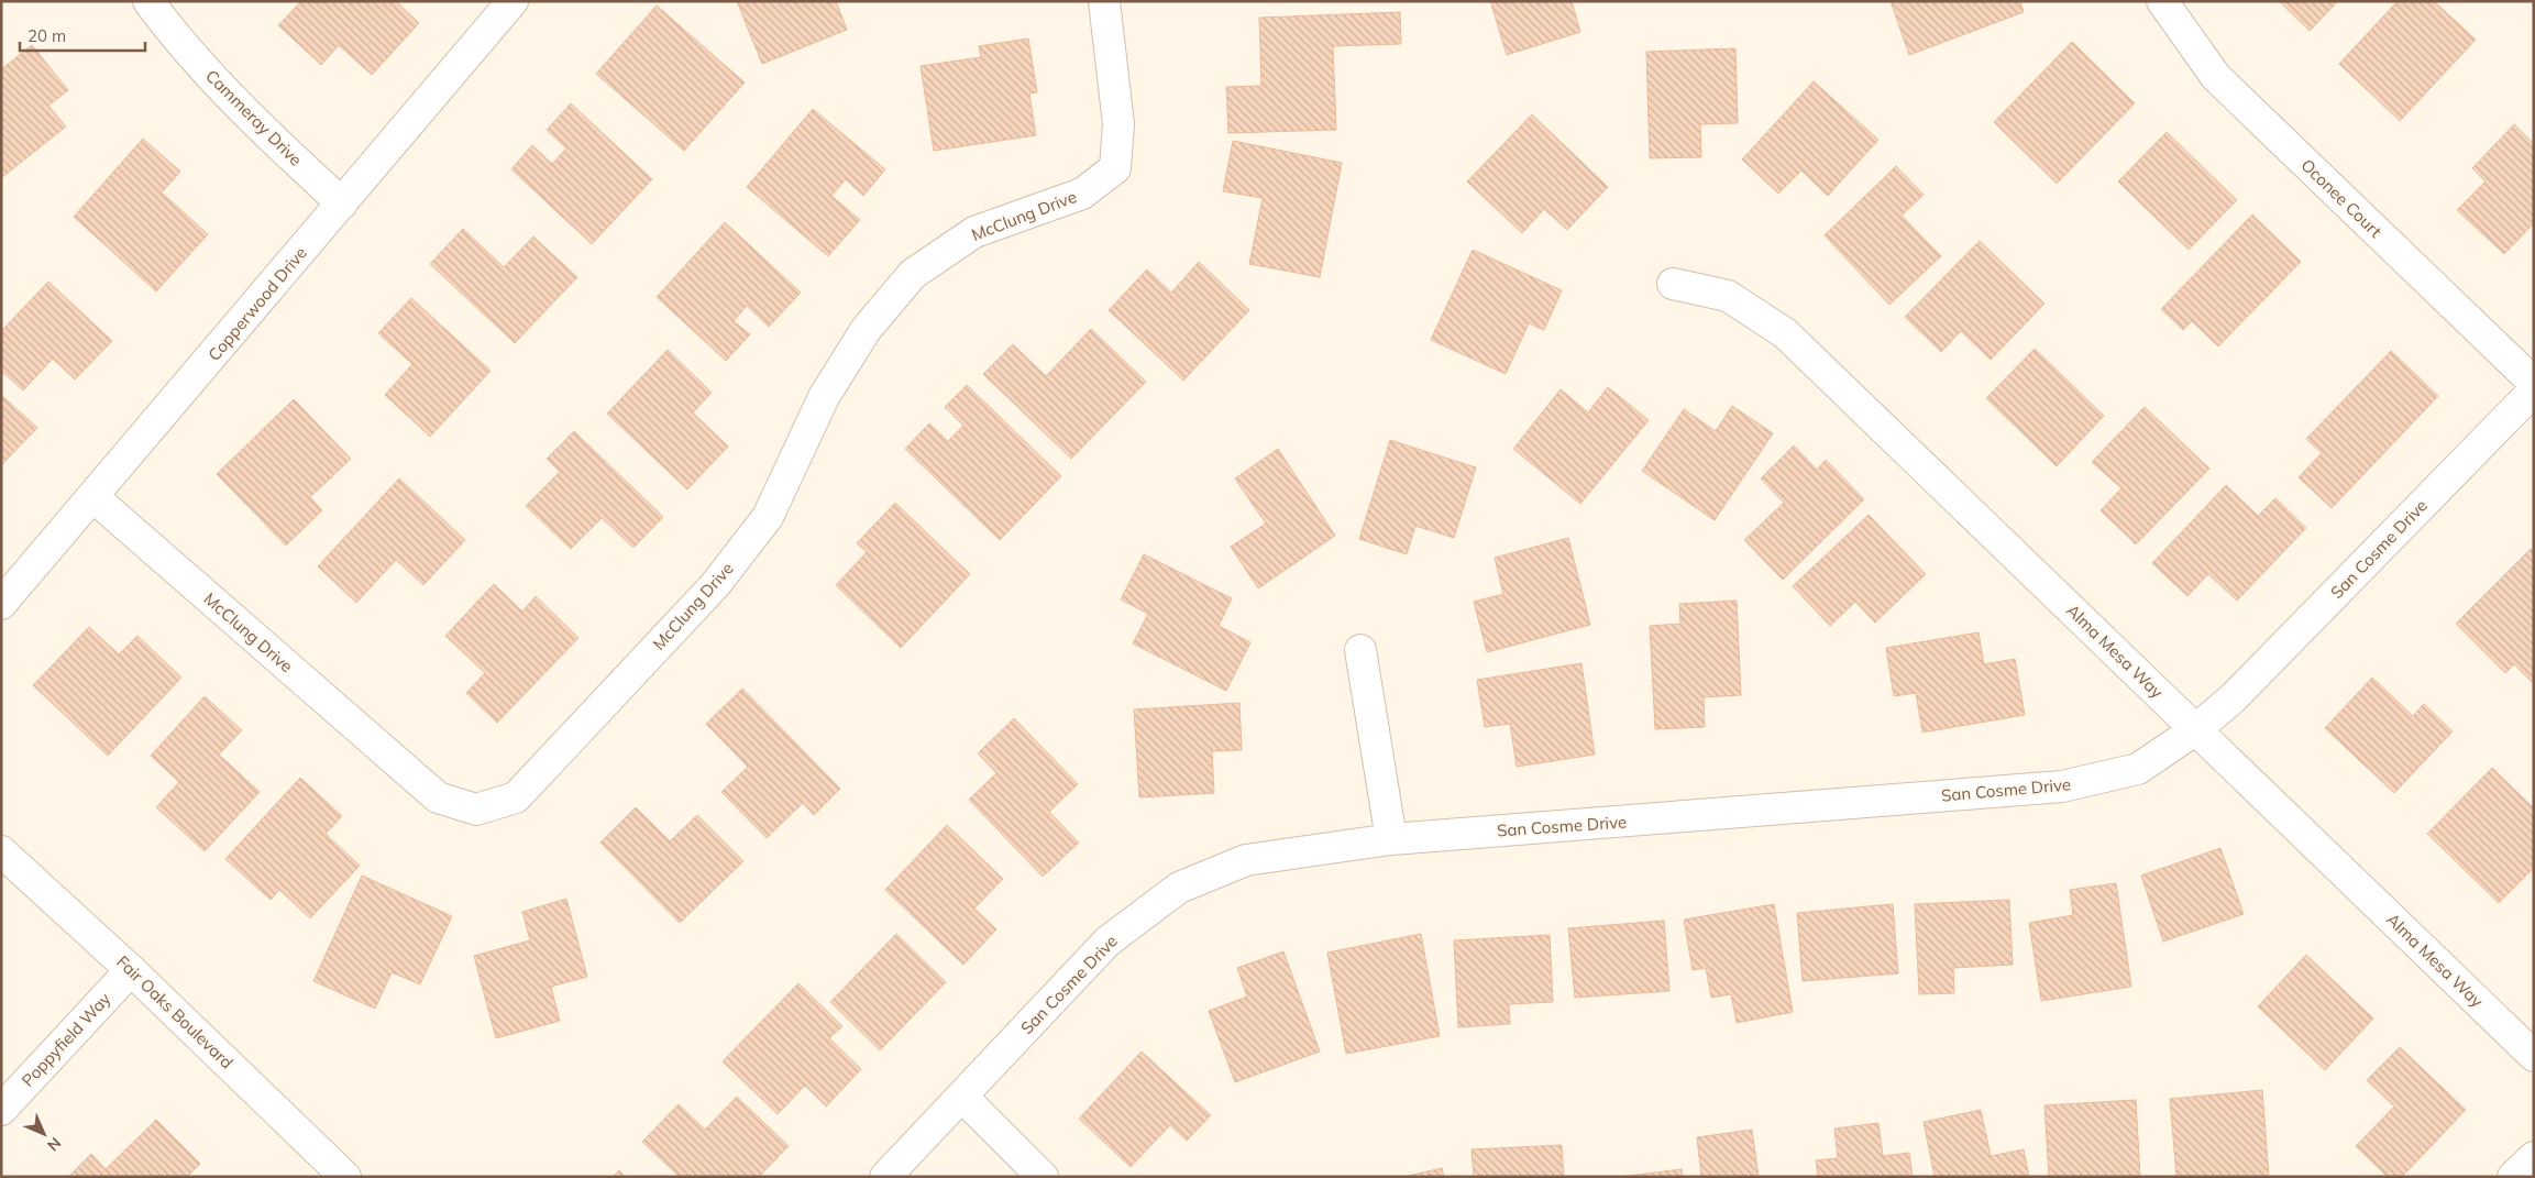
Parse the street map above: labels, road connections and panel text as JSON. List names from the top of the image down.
{
  "streets": {
    "street": [
      "Cammeray Drive",
      "Oconee Court",
      "McClung Drive",
      "Copperwood Drive",
      "San Cosme Drive",
      "Alma Mesa Way",
      "Fair Oaks Boulevard",
      "Poppyfield Way"
    ]
  },
  "crossings": [
    ["Cammeray Drive", "Copperwood Drive"],
    ["McClung Drive", "Copperwood Drive"],
    ["San Cosme Drive", "Alma Mesa Way"],
    ["Fair Oaks Boulevard", "Poppyfield Way"]
  ],
  "scale_bar": "20 m",
  "north": "bottom right"
}
